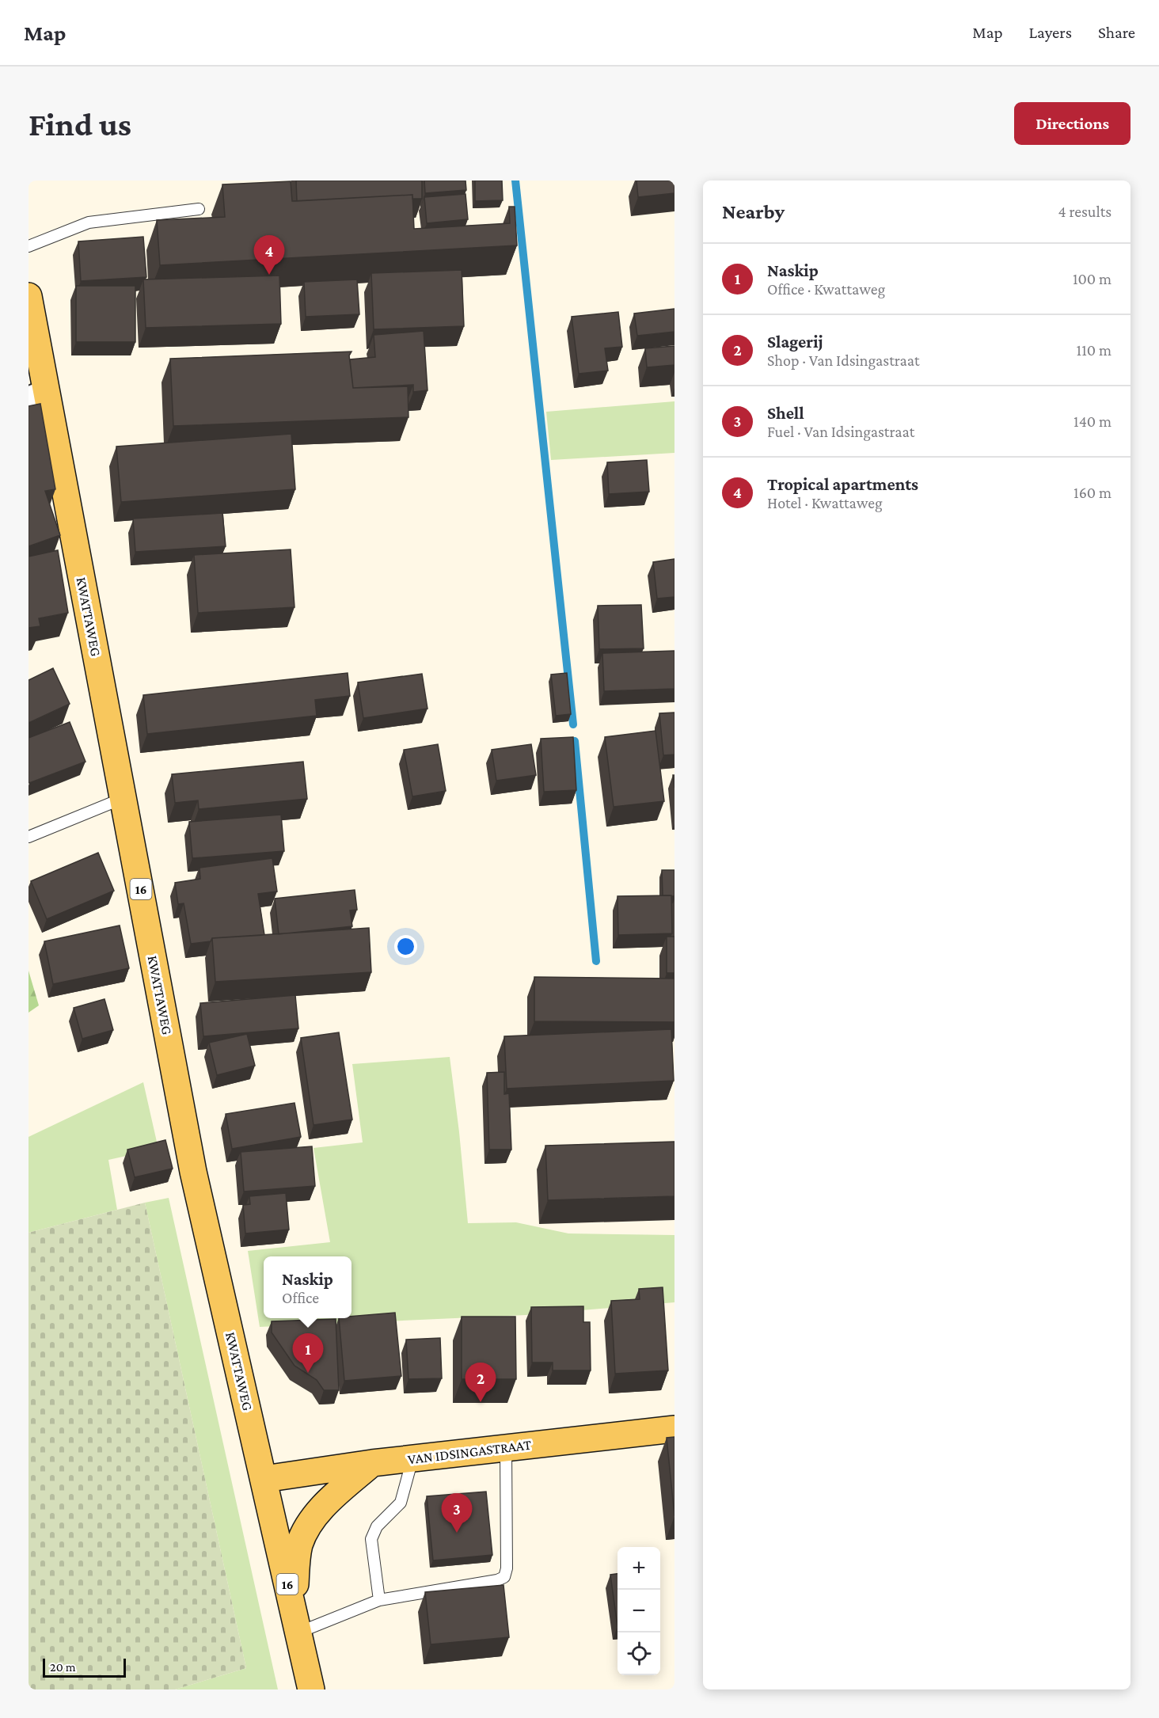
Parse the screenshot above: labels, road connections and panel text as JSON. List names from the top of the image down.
{
  "streets": {
    "main road": ["KWATTAWEG", "16", "VAN IDSINGASTRAAT"]
  },
  "crossings": [
    ["KWATTAWEG", "VAN IDSINGASTRAAT"]
  ],
  "scale_bar": "20 m",
  "page": {
    "header": "Map",
    "nav": ["Map", "Layers", "Share"],
    "buttons": "Directions",
    "title": "Find us",
    "heading": ["Nearby", "4 results"],
    "pins": [
      "4",
      "1",
      "2",
      "3"
    ],
    "list": [
      {
        "mark": "1",
        "name": "Naskip",
        "note": "Office · Kwattaweg",
        "value": "100 m"
      },
      {
        "mark": "2",
        "name": "Slagerij",
        "note": "Shop · Van Idsingastraat",
        "value": "110 m"
      },
      {
        "mark": "3",
        "name": "Shell",
        "note": "Fuel · Van Idsingastraat",
        "value": "140 m"
      },
      {
        "mark": "4",
        "name": "Tropical apartments",
        "note": "Hotel · Kwattaweg",
        "value": "160 m"
      }
    ],
    "popup": ["Naskip", "Office"],
    "map_buttons": ["+", "−"],
    "scale": "20 m"
  }
}
